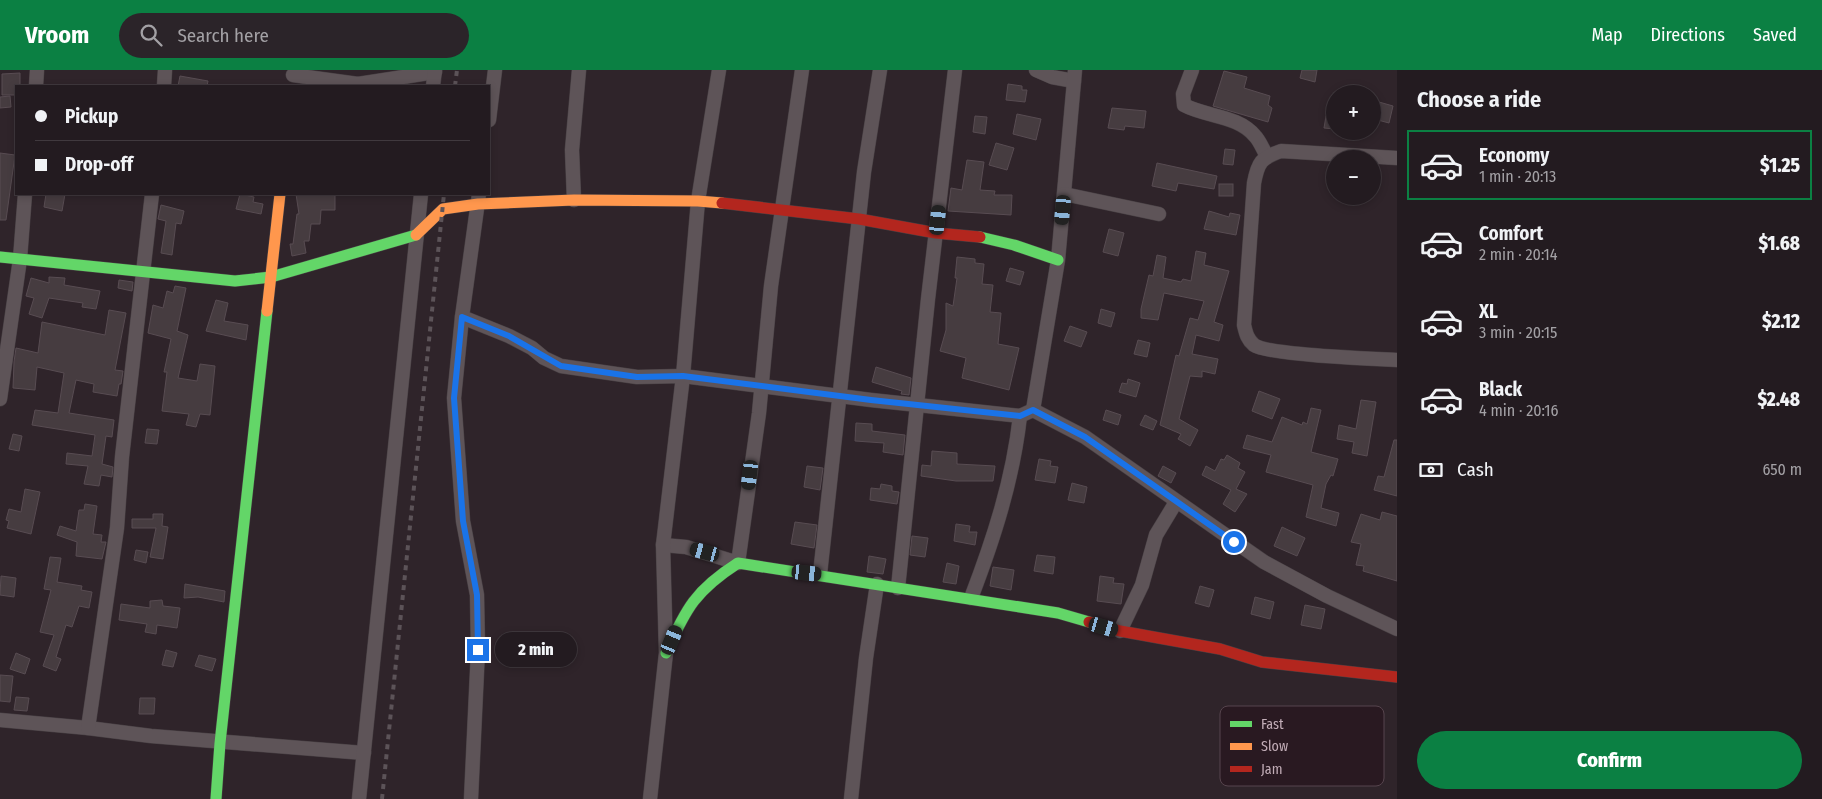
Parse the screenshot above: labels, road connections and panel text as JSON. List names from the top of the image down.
{
  "legend": ["Fast", "Slow", "Jam"],
  "page": {
    "header": "Vroom",
    "search": "Search here",
    "nav": ["Map", "Directions", "Saved"],
    "heading": "Choose a ride",
    "map_buttons": ["+", "−"],
    "banner": ["Pickup", "Drop-off"],
    "list": [
      {
        "name": "Economy",
        "note": "1 min · 20:13",
        "value": "$1.25"
      },
      {
        "name": "Comfort",
        "note": "2 min · 20:14",
        "value": "$1.68"
      },
      {
        "name": "XL",
        "note": "3 min · 20:15",
        "value": "$2.12"
      },
      {
        "name": "Black",
        "note": "4 min · 20:16",
        "value": "$2.48"
      }
    ],
    "pay": ["Cash", "650 m"],
    "bubble": "2 min",
    "buttons": "Confirm"
  }
}
